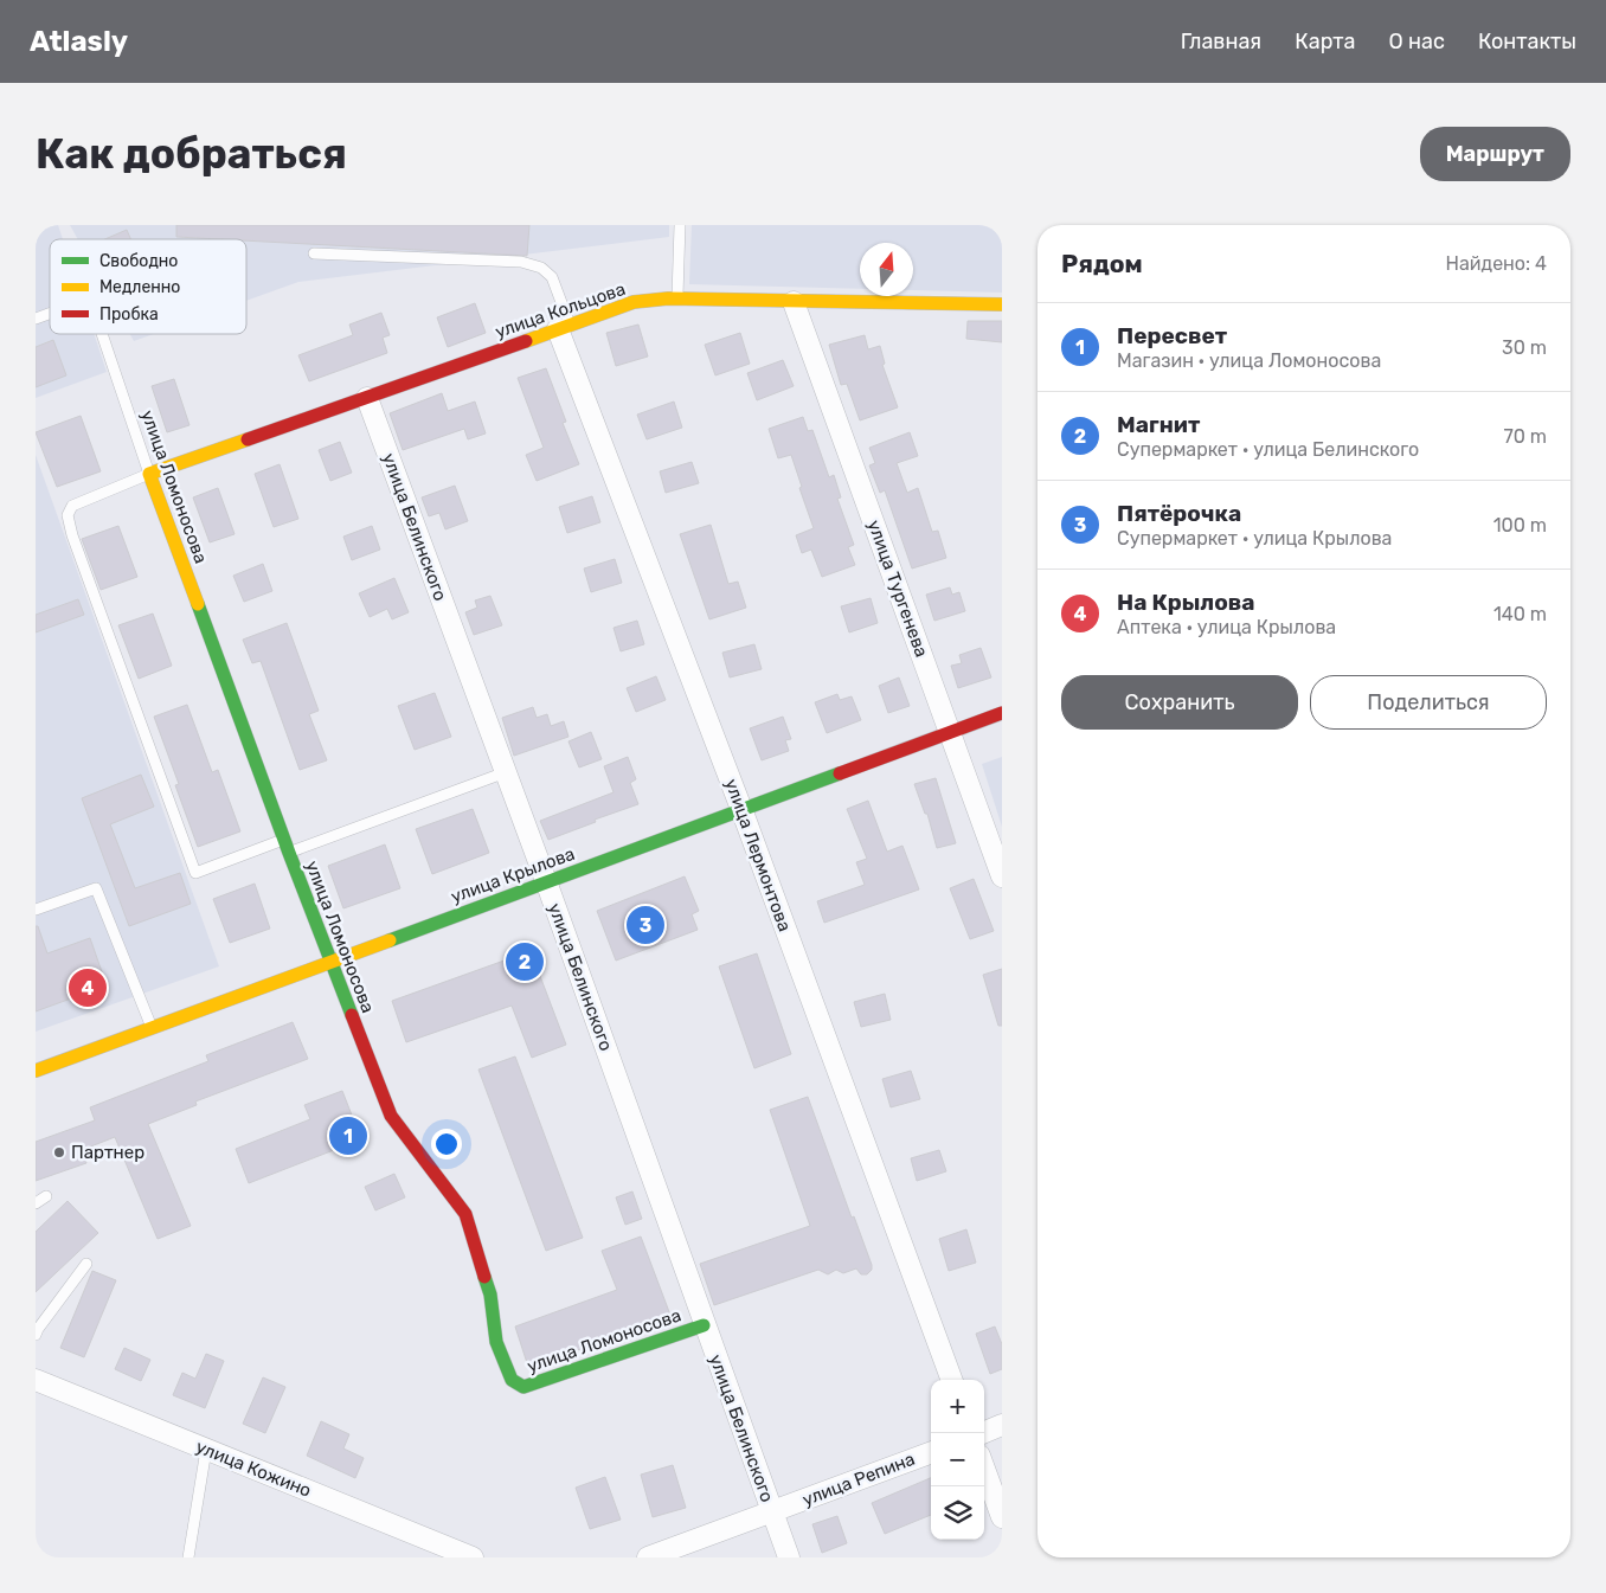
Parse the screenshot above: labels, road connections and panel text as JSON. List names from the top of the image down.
{
  "streets": {
    "street": [
      "улица Кольцова",
      "улица Ломоносова",
      "улица Белинского",
      "улица Тургенева",
      "улица Лермонтова",
      "улица Крылова",
      "улица Кожино",
      "улица Репина"
    ]
  },
  "crossings": [
    ["улица Кольцова", "улица Ломоносова"],
    ["улица Кольцова", "улица Белинского"],
    ["улица Кольцова", "улица Тургенева"],
    ["улица Кольцова", "улица Лермонтова"],
    ["улица Ломоносова", "улица Белинского"],
    ["улица Ломоносова", "улица Крылова"],
    ["улица Белинского", "улица Крылова"],
    ["улица Белинского", "улица Репина"],
    ["улица Тургенева", "улица Крылова"],
    ["улица Лермонтова", "улица Крылова"]
  ],
  "places": ["Партнер"],
  "legend": ["Свободно", "Медленно", "Пробка"],
  "north": "top",
  "page": {
    "header": "Atlasly",
    "nav": [
      "Главная",
      "Карта",
      "О нас",
      "Контакты"
    ],
    "buttons": [
      "Маршрут",
      ["Сохранить", "Поделиться"]
    ],
    "title": "Как добраться",
    "heading": ["Рядом", "Найдено: 4"],
    "list": [
      {
        "mark": "1",
        "name": "Пересвет",
        "note": "Магазин · улица Ломоносова",
        "value": "30 m"
      },
      {
        "mark": "2",
        "name": "Магнит",
        "note": "Супермаркет · улица Белинского",
        "value": "70 m"
      },
      {
        "mark": "3",
        "name": "Пятёрочка",
        "note": "Супермаркет · улица Крылова",
        "value": "100 m"
      },
      {
        "mark": "4",
        "name": "На Крылова",
        "note": "Аптека · улица Крылова",
        "value": "140 m"
      }
    ],
    "pins": [
      "3",
      "2",
      "4",
      "1"
    ],
    "map_buttons": ["+", "−"]
  }
}
